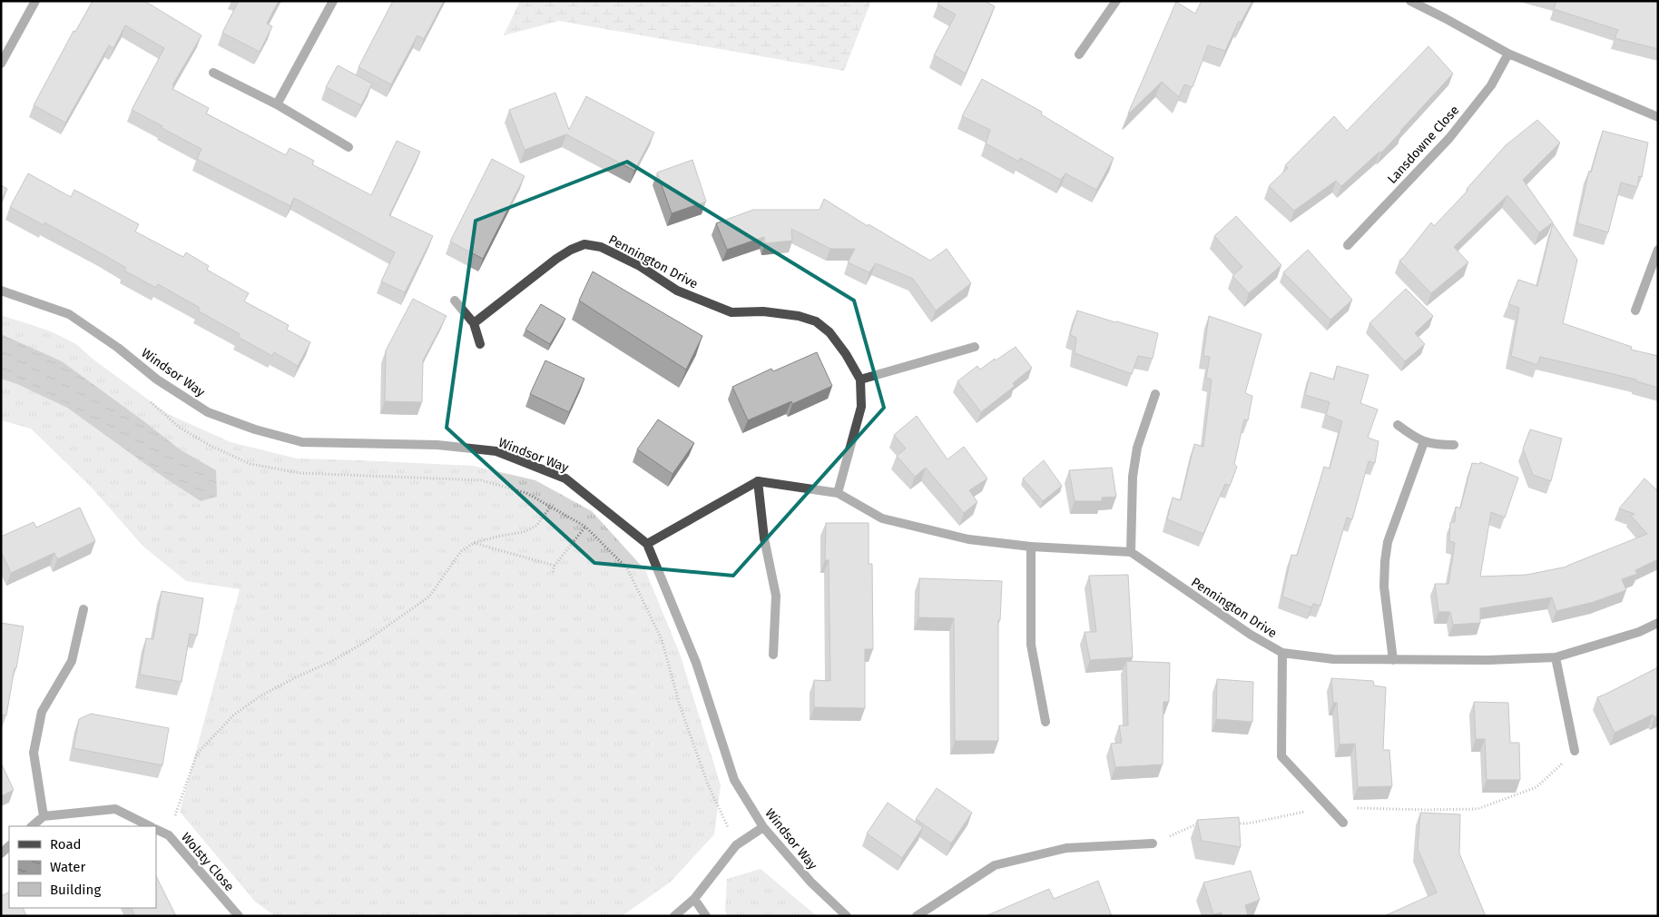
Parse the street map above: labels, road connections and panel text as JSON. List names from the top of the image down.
{
  "streets": {
    "street": [
      "Lansdowne Close",
      "Pennington Drive",
      "Windsor Way",
      "Wolsty Close"
    ]
  },
  "legend": ["Road", "Water", "Building"]
}
